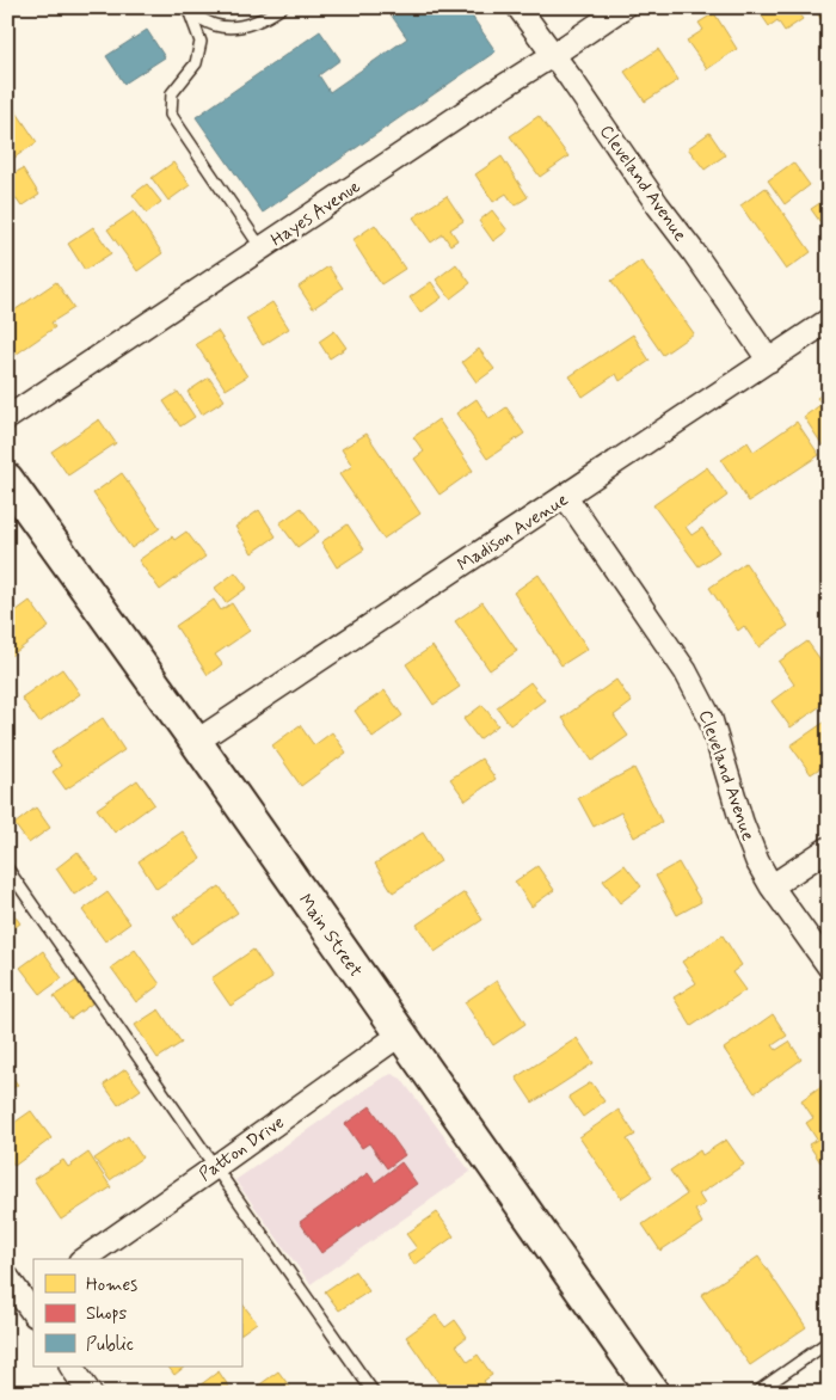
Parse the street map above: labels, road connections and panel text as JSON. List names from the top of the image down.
{
  "streets": {
    "main road": ["Main Street"],
    "street": [
      "Cleveland Avenue",
      "Hayes Avenue",
      "Madison Avenue",
      "Patton Drive"
    ]
  },
  "crossings": [
    ["Cleveland Avenue", "Hayes Avenue"],
    ["Cleveland Avenue", "Madison Avenue"],
    ["Madison Avenue", "Main Street"],
    ["Main Street", "Patton Drive"]
  ],
  "legend": ["Homes", "Shops", "Public"]
}
